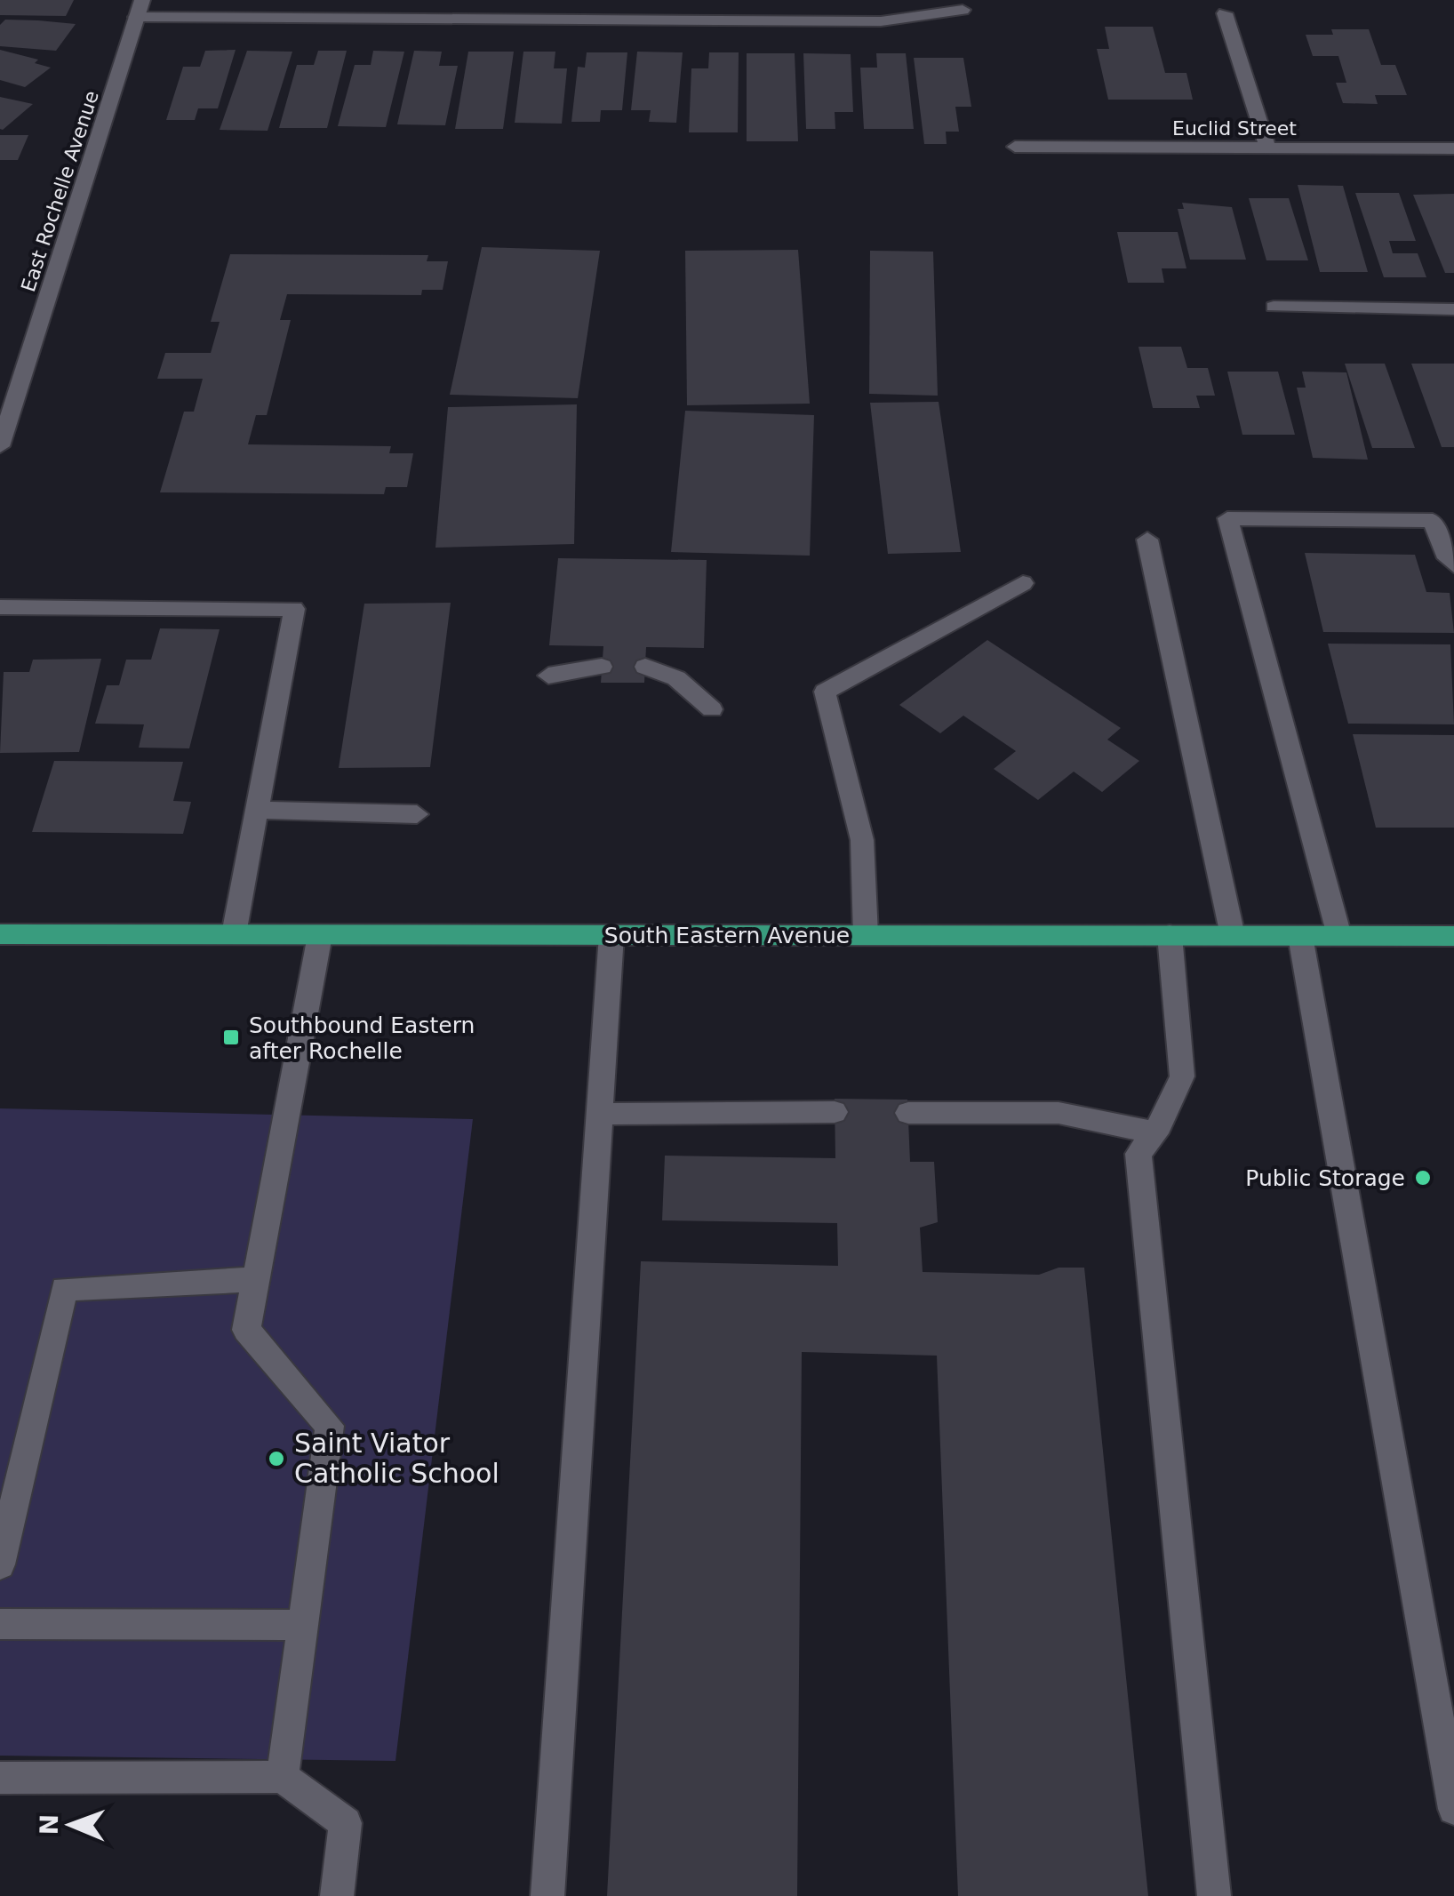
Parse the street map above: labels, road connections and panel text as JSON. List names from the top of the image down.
{
  "streets": {
    "main road": ["South Eastern Avenue"],
    "street": ["Euclid Street", "East Rochelle Avenue"]
  },
  "places": {
    "transit": ["Southbound Eastern after Rochelle"],
    "other": ["Public Storage", "Saint Viator Catholic School"]
  },
  "north": "left"
}
